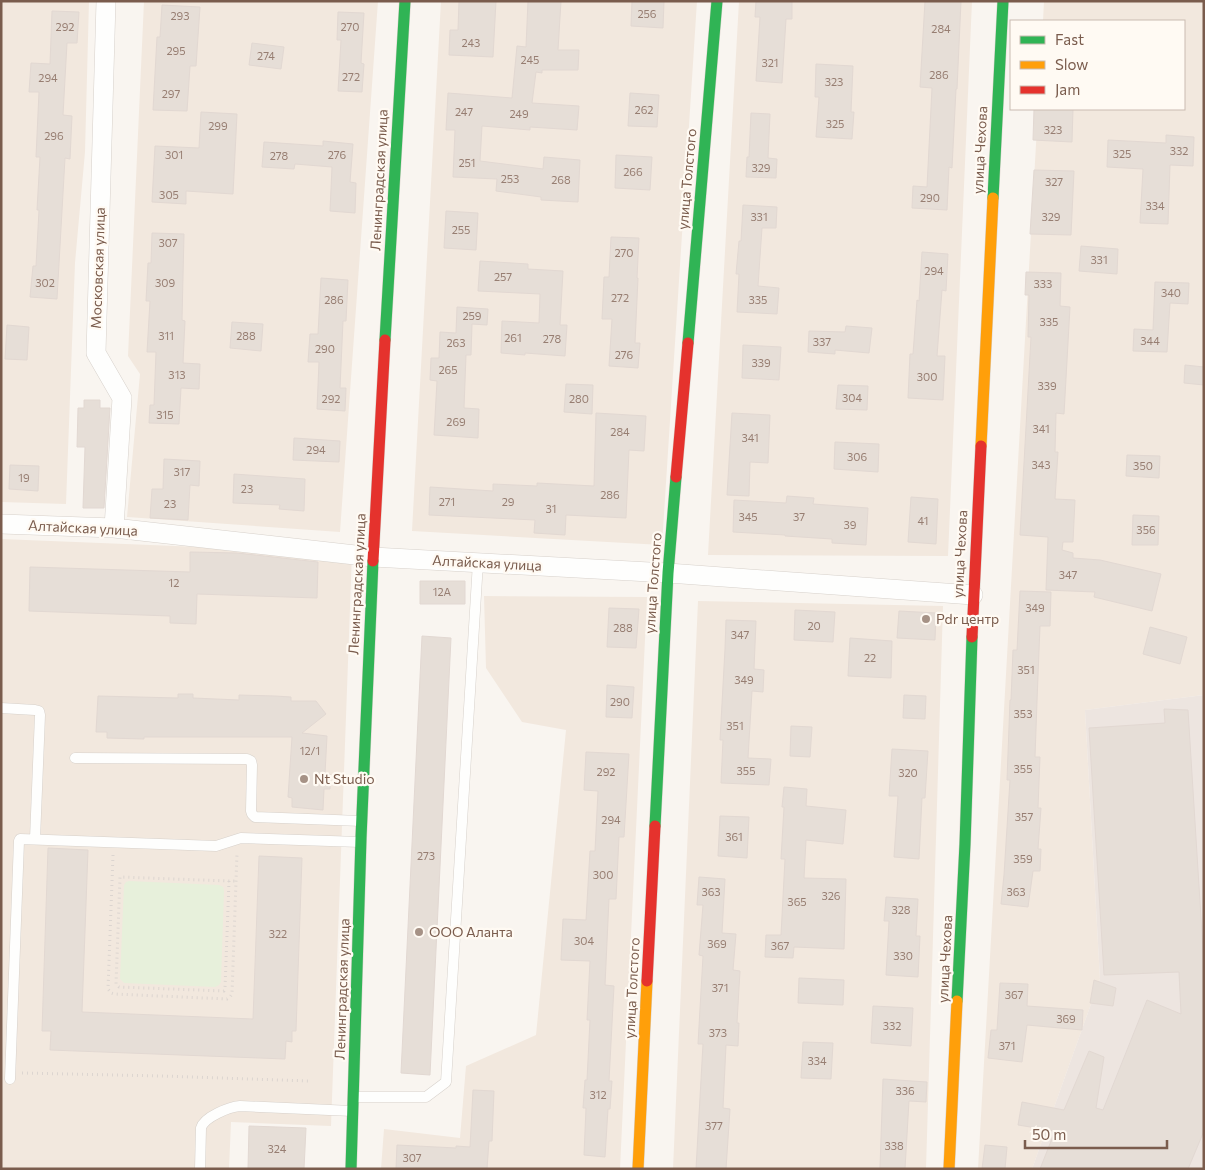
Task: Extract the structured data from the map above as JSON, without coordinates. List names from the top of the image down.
{
  "streets": {
    "street": [
      "улица Чехова",
      "улица Толстого",
      "Ленинградская улица",
      "Московская улица",
      "Алтайская улица"
    ]
  },
  "crossings": [
    ["улица Чехова", "Алтайская улица"],
    ["улица Толстого", "Алтайская улица"],
    ["Ленинградская улица", "Алтайская улица"],
    ["Московская улица", "Алтайская улица"]
  ],
  "places": ["Pdr центр", "Nt Studio", "ООО Аланта"],
  "house_numbers": [
    "256",
    "293",
    "292",
    "270",
    "284",
    "243",
    "295",
    "274",
    "245",
    "321",
    "286",
    "272",
    "294",
    "323",
    "297",
    "262",
    "247",
    "249",
    "325",
    "299",
    "323",
    "296",
    "332",
    "325",
    "301",
    "276",
    "278",
    "251",
    "329",
    "266",
    "253",
    "268",
    "327",
    "305",
    "290",
    "334",
    "331",
    "329",
    "255",
    "307",
    "270",
    "331",
    "294",
    "257",
    "302",
    "309",
    "333",
    "340",
    "272",
    "286",
    "335",
    "259",
    "335",
    "311",
    "288",
    "261",
    "278",
    "344",
    "337",
    "263",
    "290",
    "276",
    "339",
    "265",
    "313",
    "300",
    "339",
    "304",
    "292",
    "280",
    "315",
    "269",
    "341",
    "284",
    "341",
    "294",
    "306",
    "343",
    "350",
    "317",
    "19",
    "23",
    "286",
    "271",
    "29",
    "23",
    "31",
    "345",
    "37",
    "41",
    "39",
    "356",
    "347",
    "12",
    "12А",
    "349",
    "20",
    "288",
    "347",
    "22",
    "351",
    "349",
    "290",
    "353",
    "351",
    "12/1",
    "355",
    "355",
    "292",
    "320",
    "357",
    "294",
    "361",
    "273",
    "359",
    "300",
    "363",
    "363",
    "326",
    "365",
    "328",
    "322",
    "304",
    "369",
    "367",
    "330",
    "371",
    "367",
    "369",
    "332",
    "373",
    "371",
    "334",
    "336",
    "312",
    "377",
    "338",
    "324",
    "307"
  ],
  "legend": ["Fast", "Slow", "Jam"],
  "scale_bar": "50 m"
}
